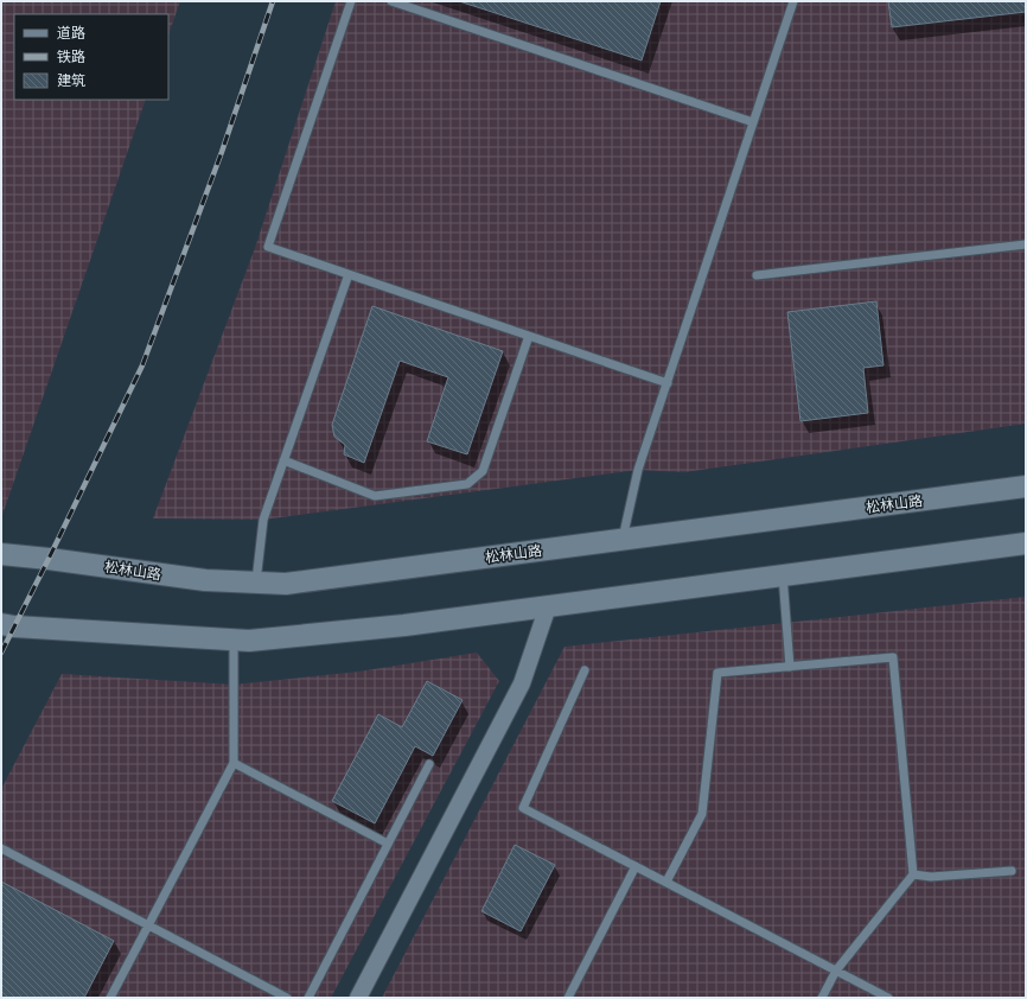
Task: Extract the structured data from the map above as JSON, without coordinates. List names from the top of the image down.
{
  "streets": {
    "street": ["松林山路"]
  },
  "legend": ["道路", "铁路", "建筑"]
}
